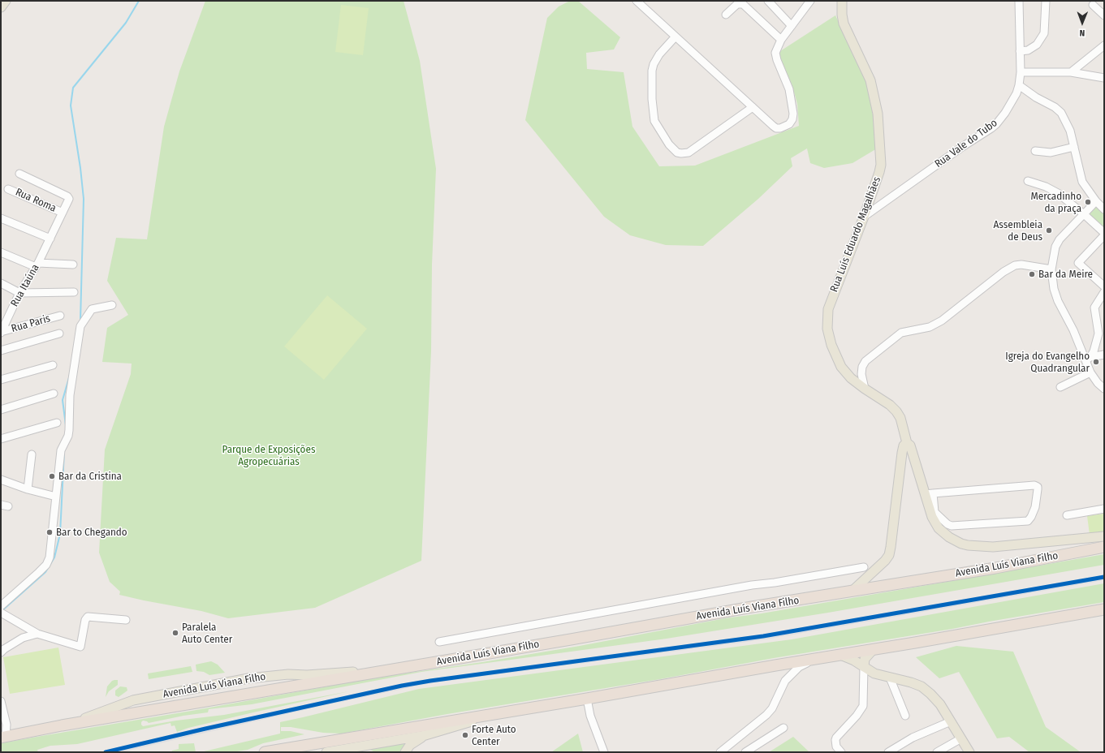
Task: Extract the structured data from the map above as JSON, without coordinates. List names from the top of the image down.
{
  "streets": {
    "highway": ["Avenida Luís Viana Filho"],
    "main road": ["Rua Luís Eduardo Magalhães"],
    "street": [
      "Rua Vale do Tubo",
      "Rua Roma",
      "Rua Itaúna",
      "Rua Paris"
    ]
  },
  "crossings": [
    ["Rua Vale do Tubo", "Rua Luís Eduardo Magalhães"],
    ["Rua Roma", "Rua Itaúna"],
    ["Rua Itaúna", "Rua Paris"]
  ],
  "parks": ["Parque de Exposições Agropecuárias"],
  "places": [
    "Mercadinho da praça",
    "Assembleia de Deus",
    "Bar da Meire",
    "Igreja do Evangelho Quadrangular",
    "Bar da Cristina",
    "Bar to Chegando",
    "Paralela Auto Center",
    "Forte Auto Center"
  ],
  "north": "bottom"
}
